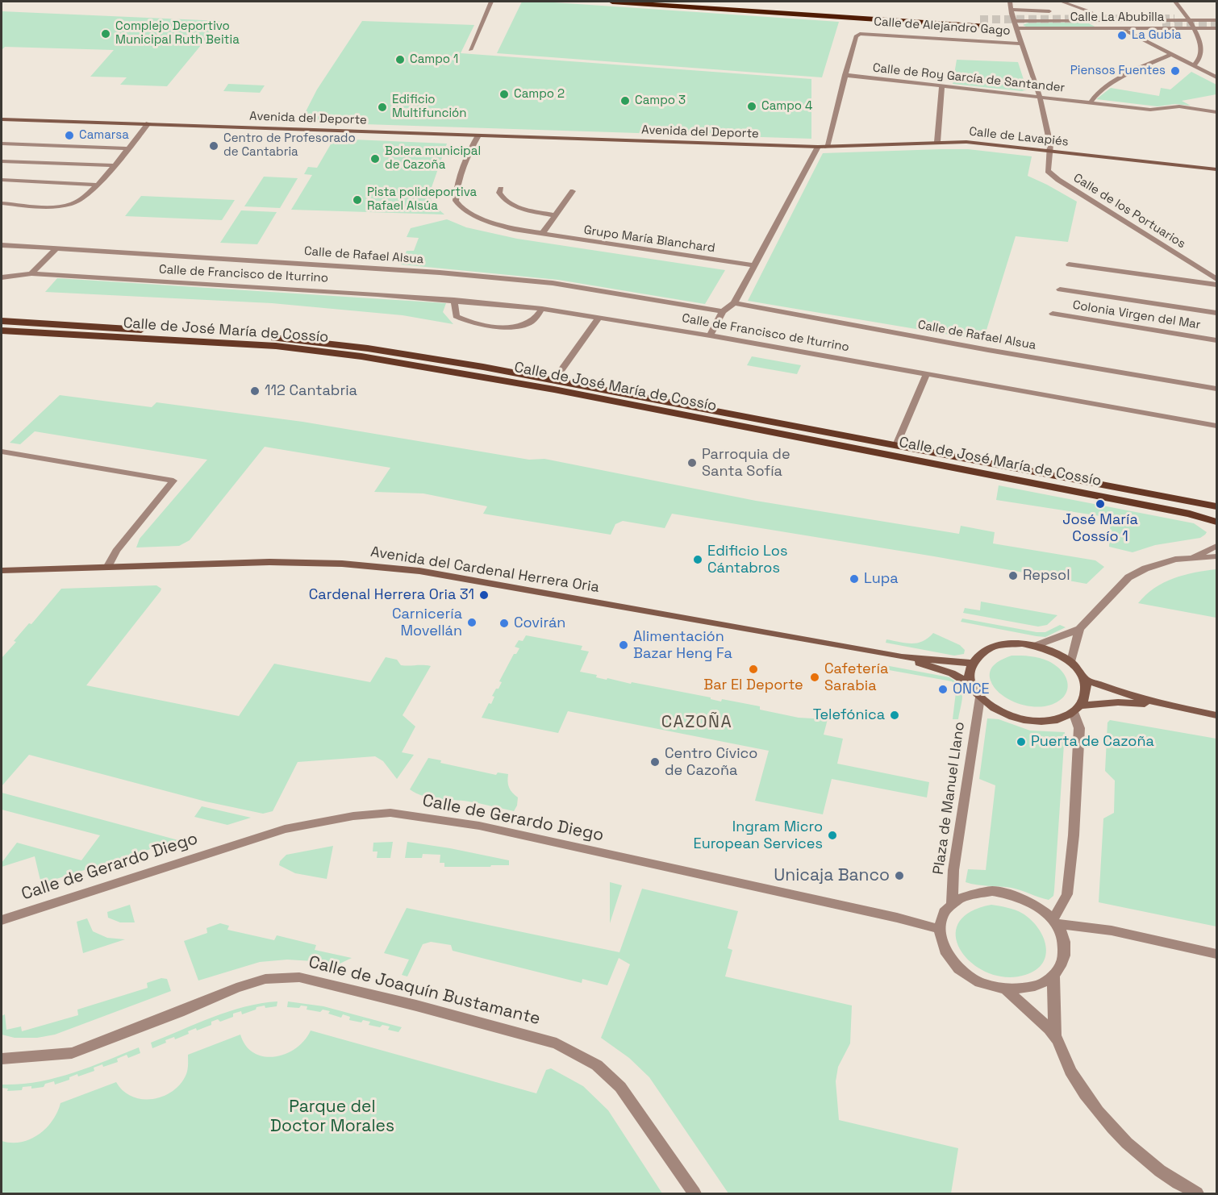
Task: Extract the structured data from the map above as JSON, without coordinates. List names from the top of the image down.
{
  "streets": {
    "main road": [
      "Avenida del Deporte",
      "Calle de Lavapiés",
      "Calle de José María de Cossío",
      "Avenida del Cardenal Herrera Oria"
    ],
    "street": [
      "Calle La Abubilla",
      "Calle de Alejandro Gago",
      "Calle de Roy García de Santander",
      "Calle de los Portuarios",
      "Grupo María Blanchard",
      "Calle de Rafael Alsua",
      "Calle de Francisco de Iturrino",
      "Colonia Virgen del Mar",
      "Plaza de Manuel Llano",
      "Calle de Gerardo Diego",
      "Calle de Joaquín Bustamante"
    ]
  },
  "crossings": [
    ["Calle de Alejandro Gago", "Calle de Roy García de Santander"],
    ["Avenida del Deporte", "Calle de Lavapiés"],
    ["Avenida del Deporte", "Grupo María Blanchard"],
    ["Calle de Lavapiés", "Calle de los Portuarios"],
    ["Plaza de Manuel Llano", "Calle de Gerardo Diego"]
  ],
  "districts": ["CAZOÑA"],
  "parks": ["Parque del Doctor Morales"],
  "places": [
    "Complejo Deportivo Municipal Ruth Beitia",
    "La Gubia",
    "Campo 1",
    "Piensos Fuentes",
    "Campo 2",
    "Campo 3",
    "Campo 4",
    "Edificio Multifunción",
    "Camarsa",
    "Centro de Profesorado de Cantabria",
    "Bolera municipal de Cazoña",
    "Pista polideportiva Rafael Alsúa",
    "112 Cantabria",
    "Parroquia de Santa Sofía",
    "José María Cossío 1",
    "Edificio Los Cántabros",
    "Repsol",
    "Lupa",
    "Cardenal Herrera Oria 31",
    "Carnicería Movellán",
    "Covirán",
    "Alimentación Bazar Heng Fa",
    "Bar El Deporte",
    "Cafetería Sarabia",
    "ONCE",
    "Telefónica",
    "Puerta de Cazoña",
    "Centro Cívico de Cazoña",
    "Ingram Micro European Services",
    "Unicaja Banco"
  ]
}
